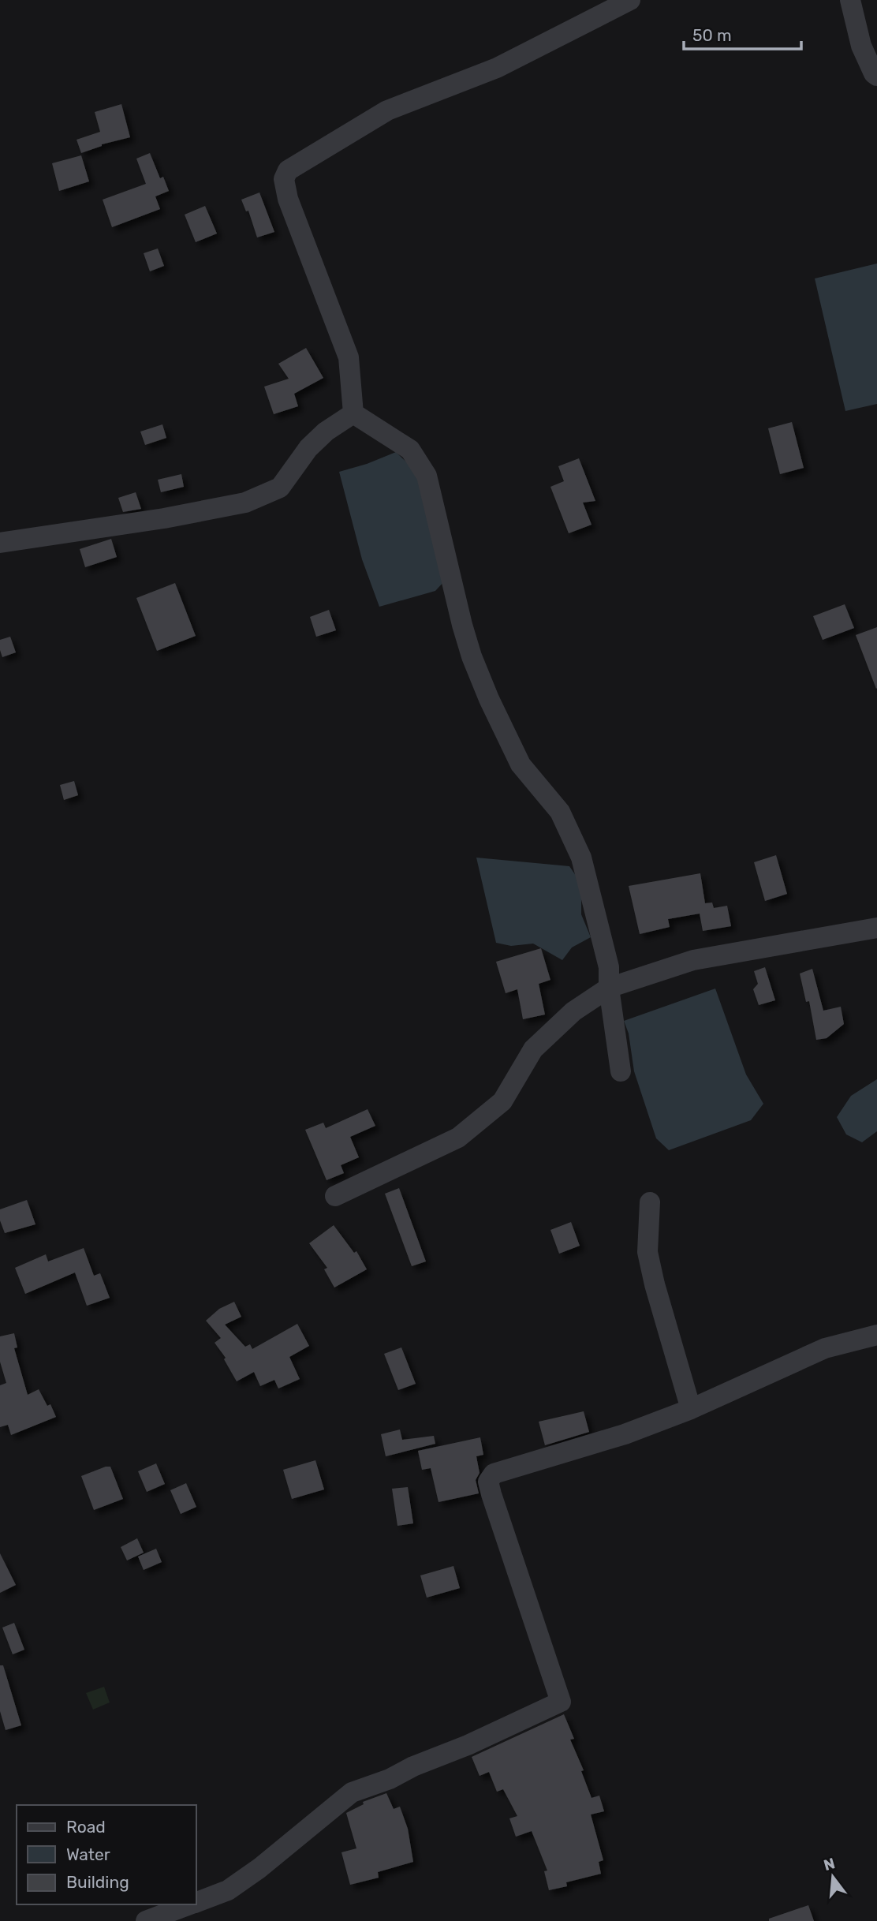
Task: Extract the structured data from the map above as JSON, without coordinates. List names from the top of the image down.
{
  "legend": ["Road", "Water", "Building"],
  "scale_bar": "50 m",
  "north": "top"
}
